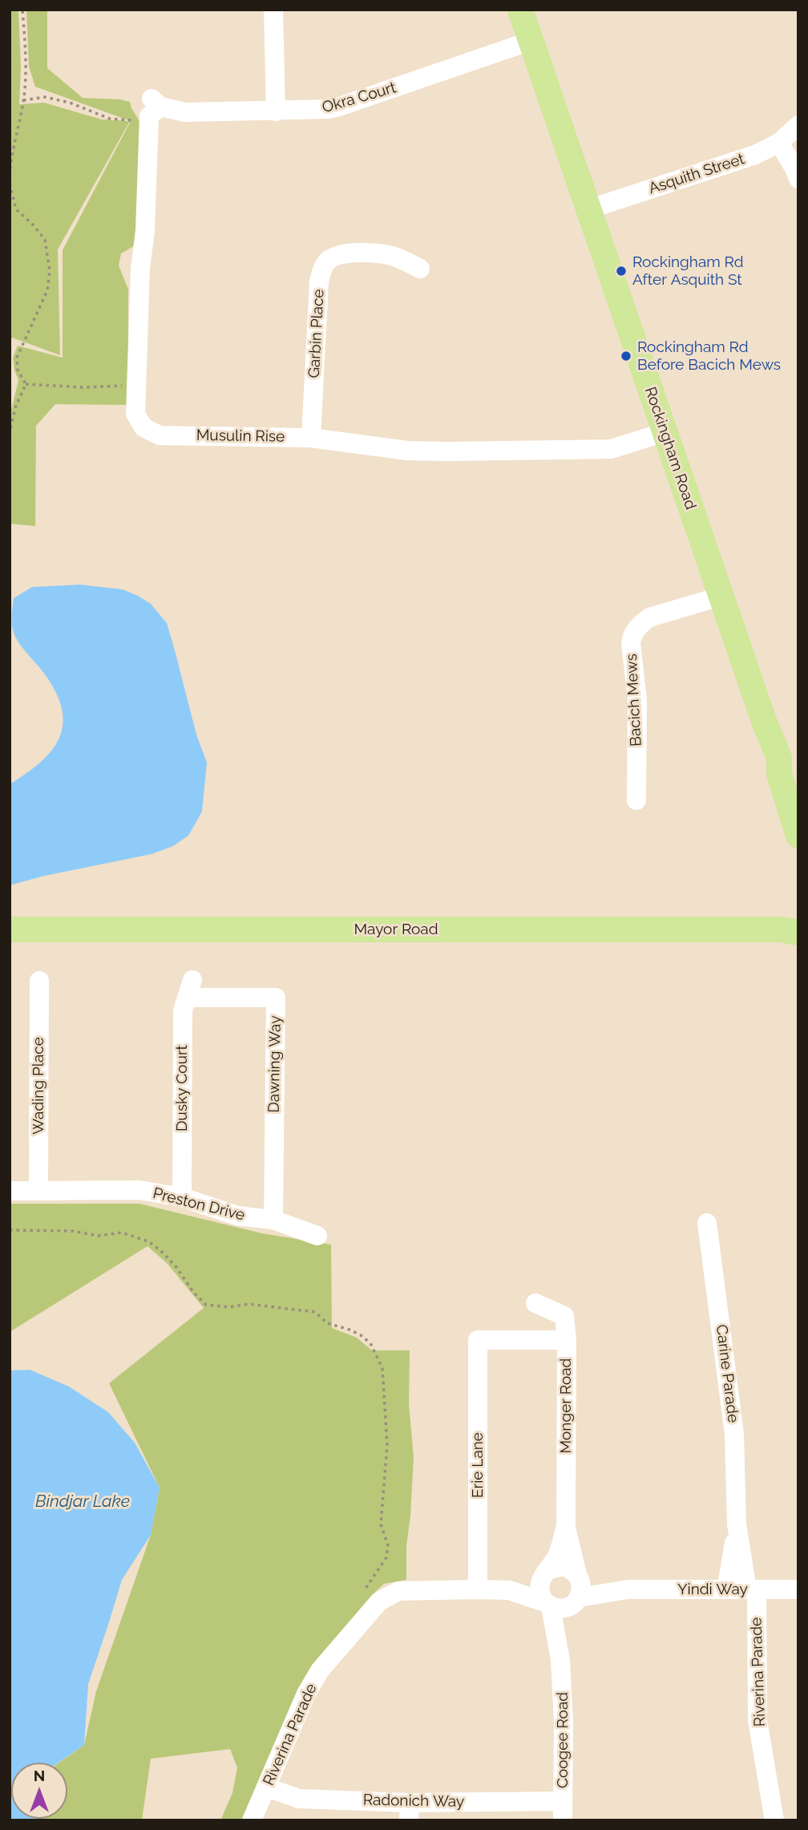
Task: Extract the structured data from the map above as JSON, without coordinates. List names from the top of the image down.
{
  "streets": {
    "main road": ["Rockingham Road", "Mayor Road"],
    "street": [
      "Okra Court",
      "Asquith Street",
      "Garbin Place",
      "Musulin Rise",
      "Bacich Mews",
      "Dawning Way",
      "Wading Place",
      "Dusky Court",
      "Preston Drive",
      "Carine Parade",
      "Monger Road",
      "Erie Lane",
      "Yindi Way",
      "Riverina Parade",
      "Coogee Road",
      "Radonich Way"
    ]
  },
  "crossings": [
    ["Okra Court", "Musulin Rise"],
    ["Okra Court", "Rockingham Road"],
    ["Asquith Street", "Rockingham Road"],
    ["Garbin Place", "Musulin Rise"],
    ["Musulin Rise", "Rockingham Road"],
    ["Rockingham Road", "Bacich Mews"],
    ["Dawning Way", "Dusky Court"],
    ["Dawning Way", "Preston Drive"],
    ["Wading Place", "Preston Drive"],
    ["Dusky Court", "Preston Drive"],
    ["Carine Parade", "Yindi Way"],
    ["Carine Parade", "Riverina Parade"],
    ["Monger Road", "Erie Lane"],
    ["Monger Road", "Yindi Way"],
    ["Monger Road", "Coogee Road"],
    ["Erie Lane", "Yindi Way"],
    ["Yindi Way", "Riverina Parade"],
    ["Yindi Way", "Coogee Road"],
    ["Riverina Parade", "Radonich Way"],
    ["Coogee Road", "Radonich Way"]
  ],
  "water": ["Bindjar Lake"],
  "places": ["Rockingham Rd After Asquith St", "Rockingham Rd Before Bacich Mews"],
  "north": "top"
}
